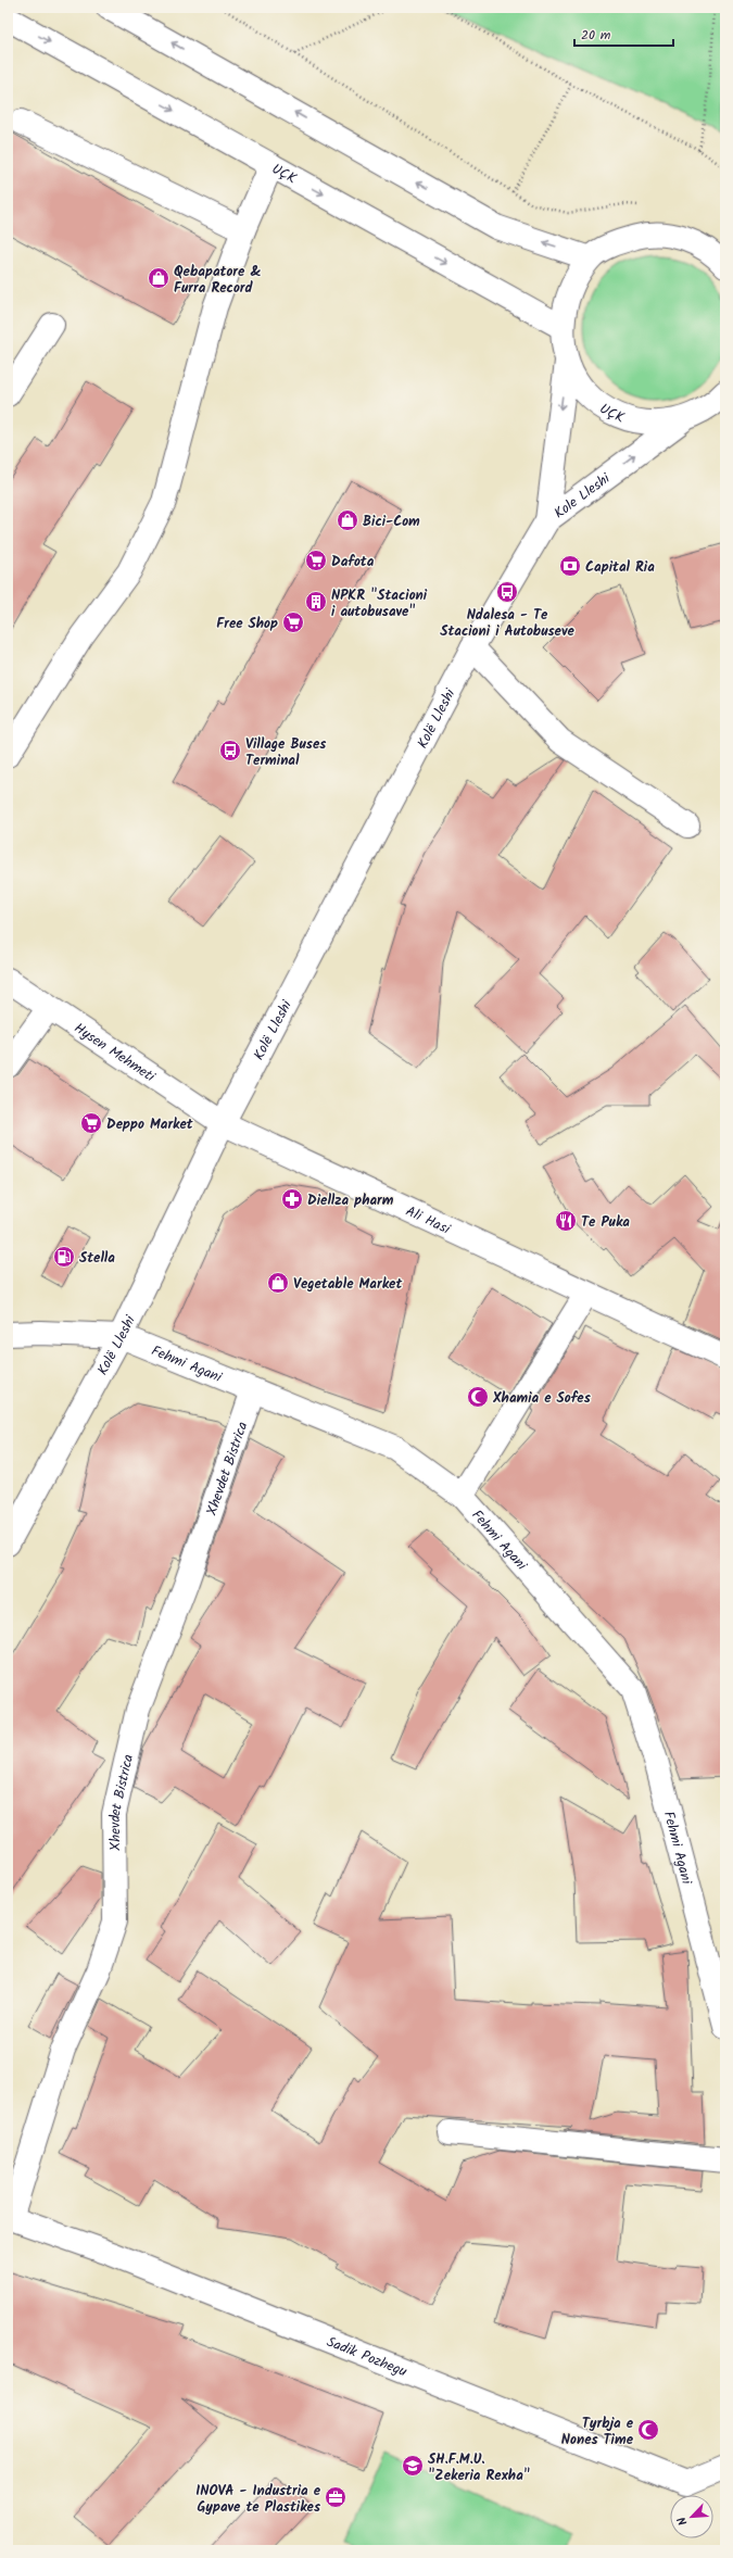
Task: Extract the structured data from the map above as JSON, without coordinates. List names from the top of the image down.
{
  "streets": {
    "street": [
      "UÇK",
      "Kole Lleshi",
      "Kolë Lleshi",
      "Hysen Mehmeti",
      "Ali Hasi",
      "Fehmi Agani",
      "Xhevdet Bistrica",
      "Sadik Pozhegu"
    ]
  },
  "crossings": [
    ["UÇK", "Kole Lleshi"],
    ["Kole Lleshi", "Kolë Lleshi"],
    ["Kolë Lleshi", "Hysen Mehmeti"],
    ["Kolë Lleshi", "Ali Hasi"],
    ["Kolë Lleshi", "Fehmi Agani"],
    ["Hysen Mehmeti", "Ali Hasi"],
    ["Fehmi Agani", "Xhevdet Bistrica"],
    ["Xhevdet Bistrica", "Sadik Pozhegu"]
  ],
  "places": {
    "shop": ["Qebapatore & Furra Record", "Bici-Com", "Vegetable Market"],
    "supermarket": ["Dafota", "Free Shop", "Deppo Market"],
    "bank": ["Capital Ria"],
    "bus stop": ["Ndalesa - Te Stacioni i Autobuseve", "Village Buses Terminal"],
    "building": ["NPKR \"Stacioni i autobusave\""],
    "pharmacy": ["Diellza pharm"],
    "restaurant": ["Te Puka"],
    "fuel station": ["Stella"],
    "mosque": ["Xhamia e Sofes", "Tyrbja e Nones Time"],
    "school or university": ["SH.F.M.U. \"Zekeria Rexha\""],
    "office": ["INOVA - Industria e Gypave te Plastikes"]
  },
  "scale_bar": "20 m",
  "north": "bottom left"
}
